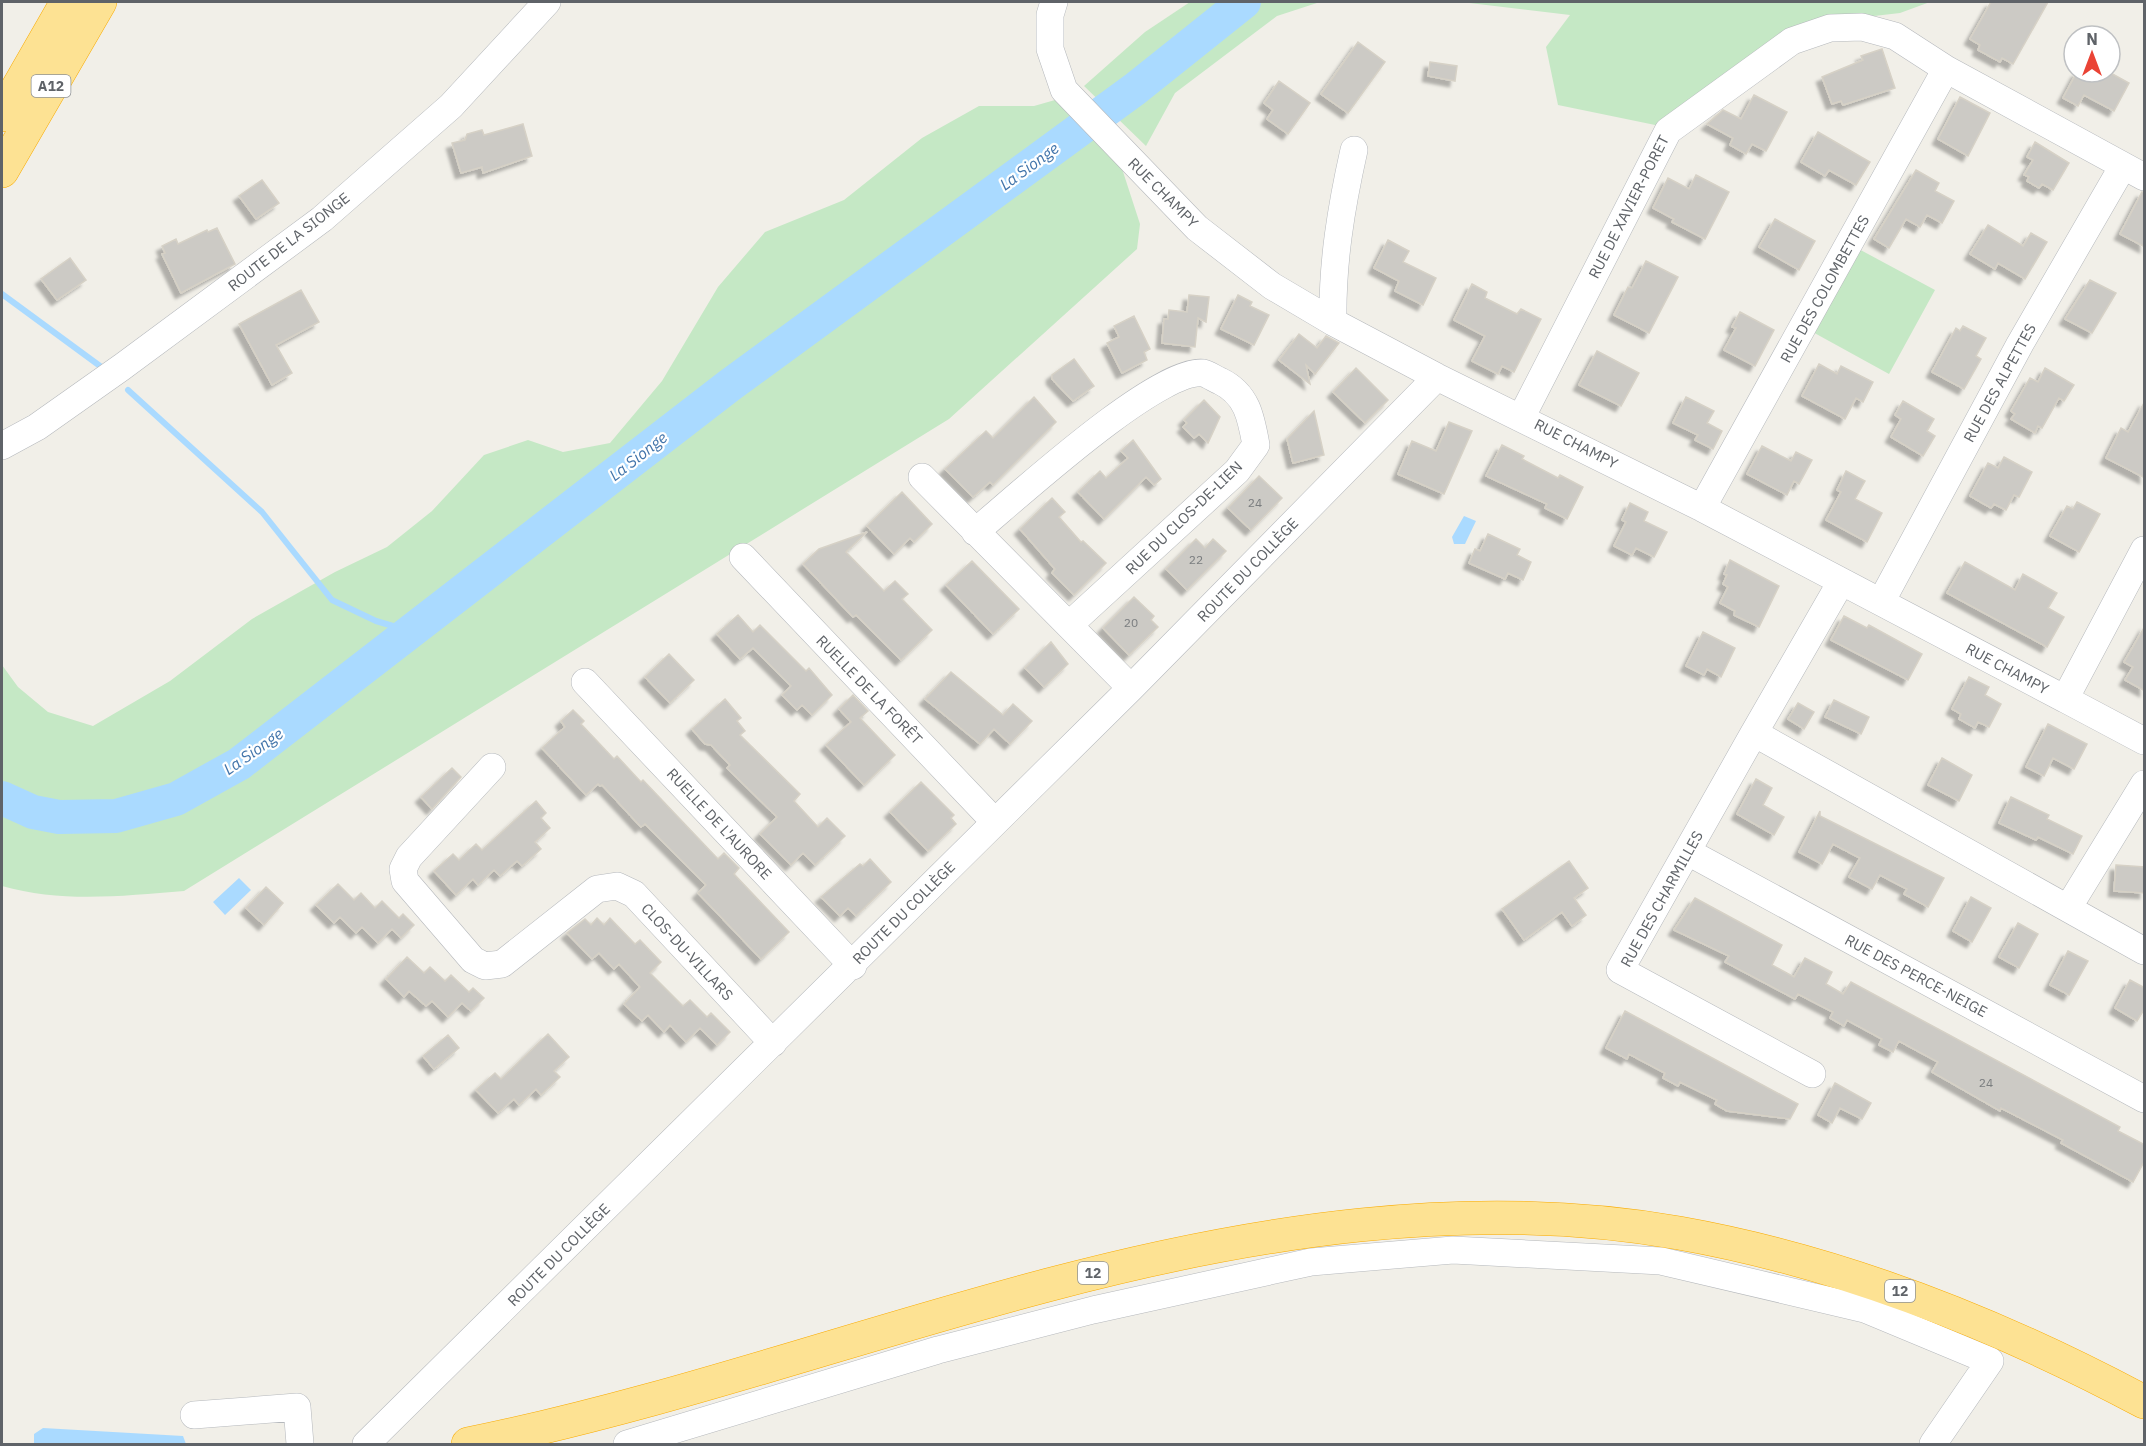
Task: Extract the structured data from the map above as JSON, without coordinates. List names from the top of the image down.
{
  "streets": {
    "highway": ["A12", "12"],
    "street": [
      "RUE CHAMPY",
      "RUE DE XAVIER-PORET",
      "ROUTE DE LA SIONGE",
      "RUE DES COLOMBETTES",
      "RUE DES ALPETTES",
      "RUE DU CLOS-DE-LIEN",
      "ROUTE DU COLLÈGE",
      "RUELLE DE LA FORÊT",
      "RUELLE DE L'AURORE",
      "RUE DES CHARMILLES",
      "CLOS-DU-VILLARS",
      "RUE DES PERCE-NEIGE"
    ]
  },
  "crossings": [
    ["RUE CHAMPY", "RUE DE XAVIER-PORET"],
    ["RUE CHAMPY", "RUE DES COLOMBETTES"],
    ["RUE CHAMPY", "RUE DES ALPETTES"],
    ["RUE CHAMPY", "ROUTE DU COLLÈGE"],
    ["RUE CHAMPY", "RUE DES CHARMILLES"],
    ["RUE DE XAVIER-PORET", "RUE DES COLOMBETTES"],
    ["RUE DE XAVIER-PORET", "RUE DES ALPETTES"],
    ["ROUTE DU COLLÈGE", "RUELLE DE LA FORÊT"],
    ["ROUTE DU COLLÈGE", "RUELLE DE L'AURORE"],
    ["ROUTE DU COLLÈGE", "CLOS-DU-VILLARS"],
    ["RUE DES CHARMILLES", "RUE DES PERCE-NEIGE"]
  ],
  "water": ["La Sionge"],
  "house_numbers": [
    "24",
    "22",
    "20",
    "24"
  ],
  "north": "top"
}
